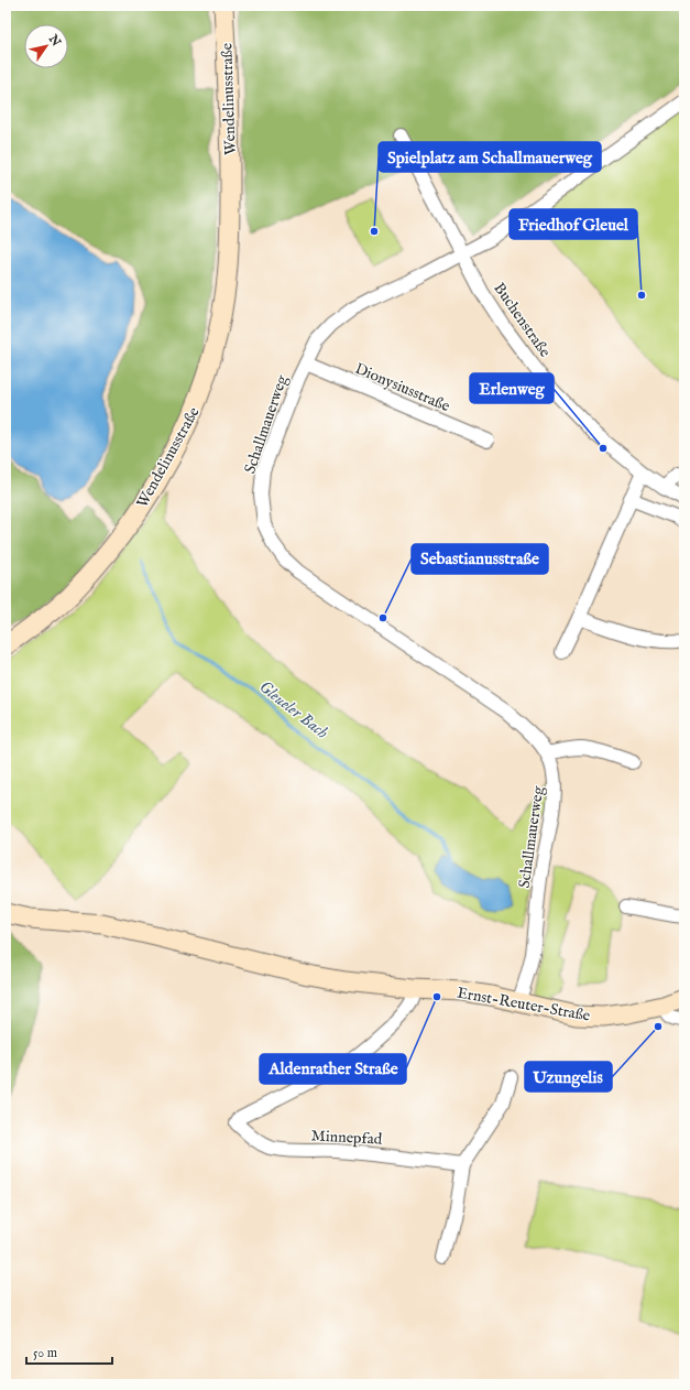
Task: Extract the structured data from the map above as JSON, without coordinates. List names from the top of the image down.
{
  "streets": {
    "main road": ["Wendelinusstraße", "Ernst-Reuter-Straße"],
    "street": [
      "Buchenstraße",
      "Dionysiusstraße",
      "Schallmauerweg",
      "Minnepfad"
    ]
  },
  "crossings": [
    ["Buchenstraße", "Schallmauerweg"],
    ["Dionysiusstraße", "Schallmauerweg"],
    ["Schallmauerweg", "Ernst-Reuter-Straße"],
    ["Ernst-Reuter-Straße", "Minnepfad"]
  ],
  "water": ["Gleueler Bach"],
  "places": [
    "Spielplatz am Schallmauerweg",
    "Friedhof Gleuel",
    "Erlenweg",
    "Sebastianusstraße",
    "Aldenrather Straße",
    "Uzungelis"
  ],
  "scale_bar": "50 m",
  "north": "top right"
}
